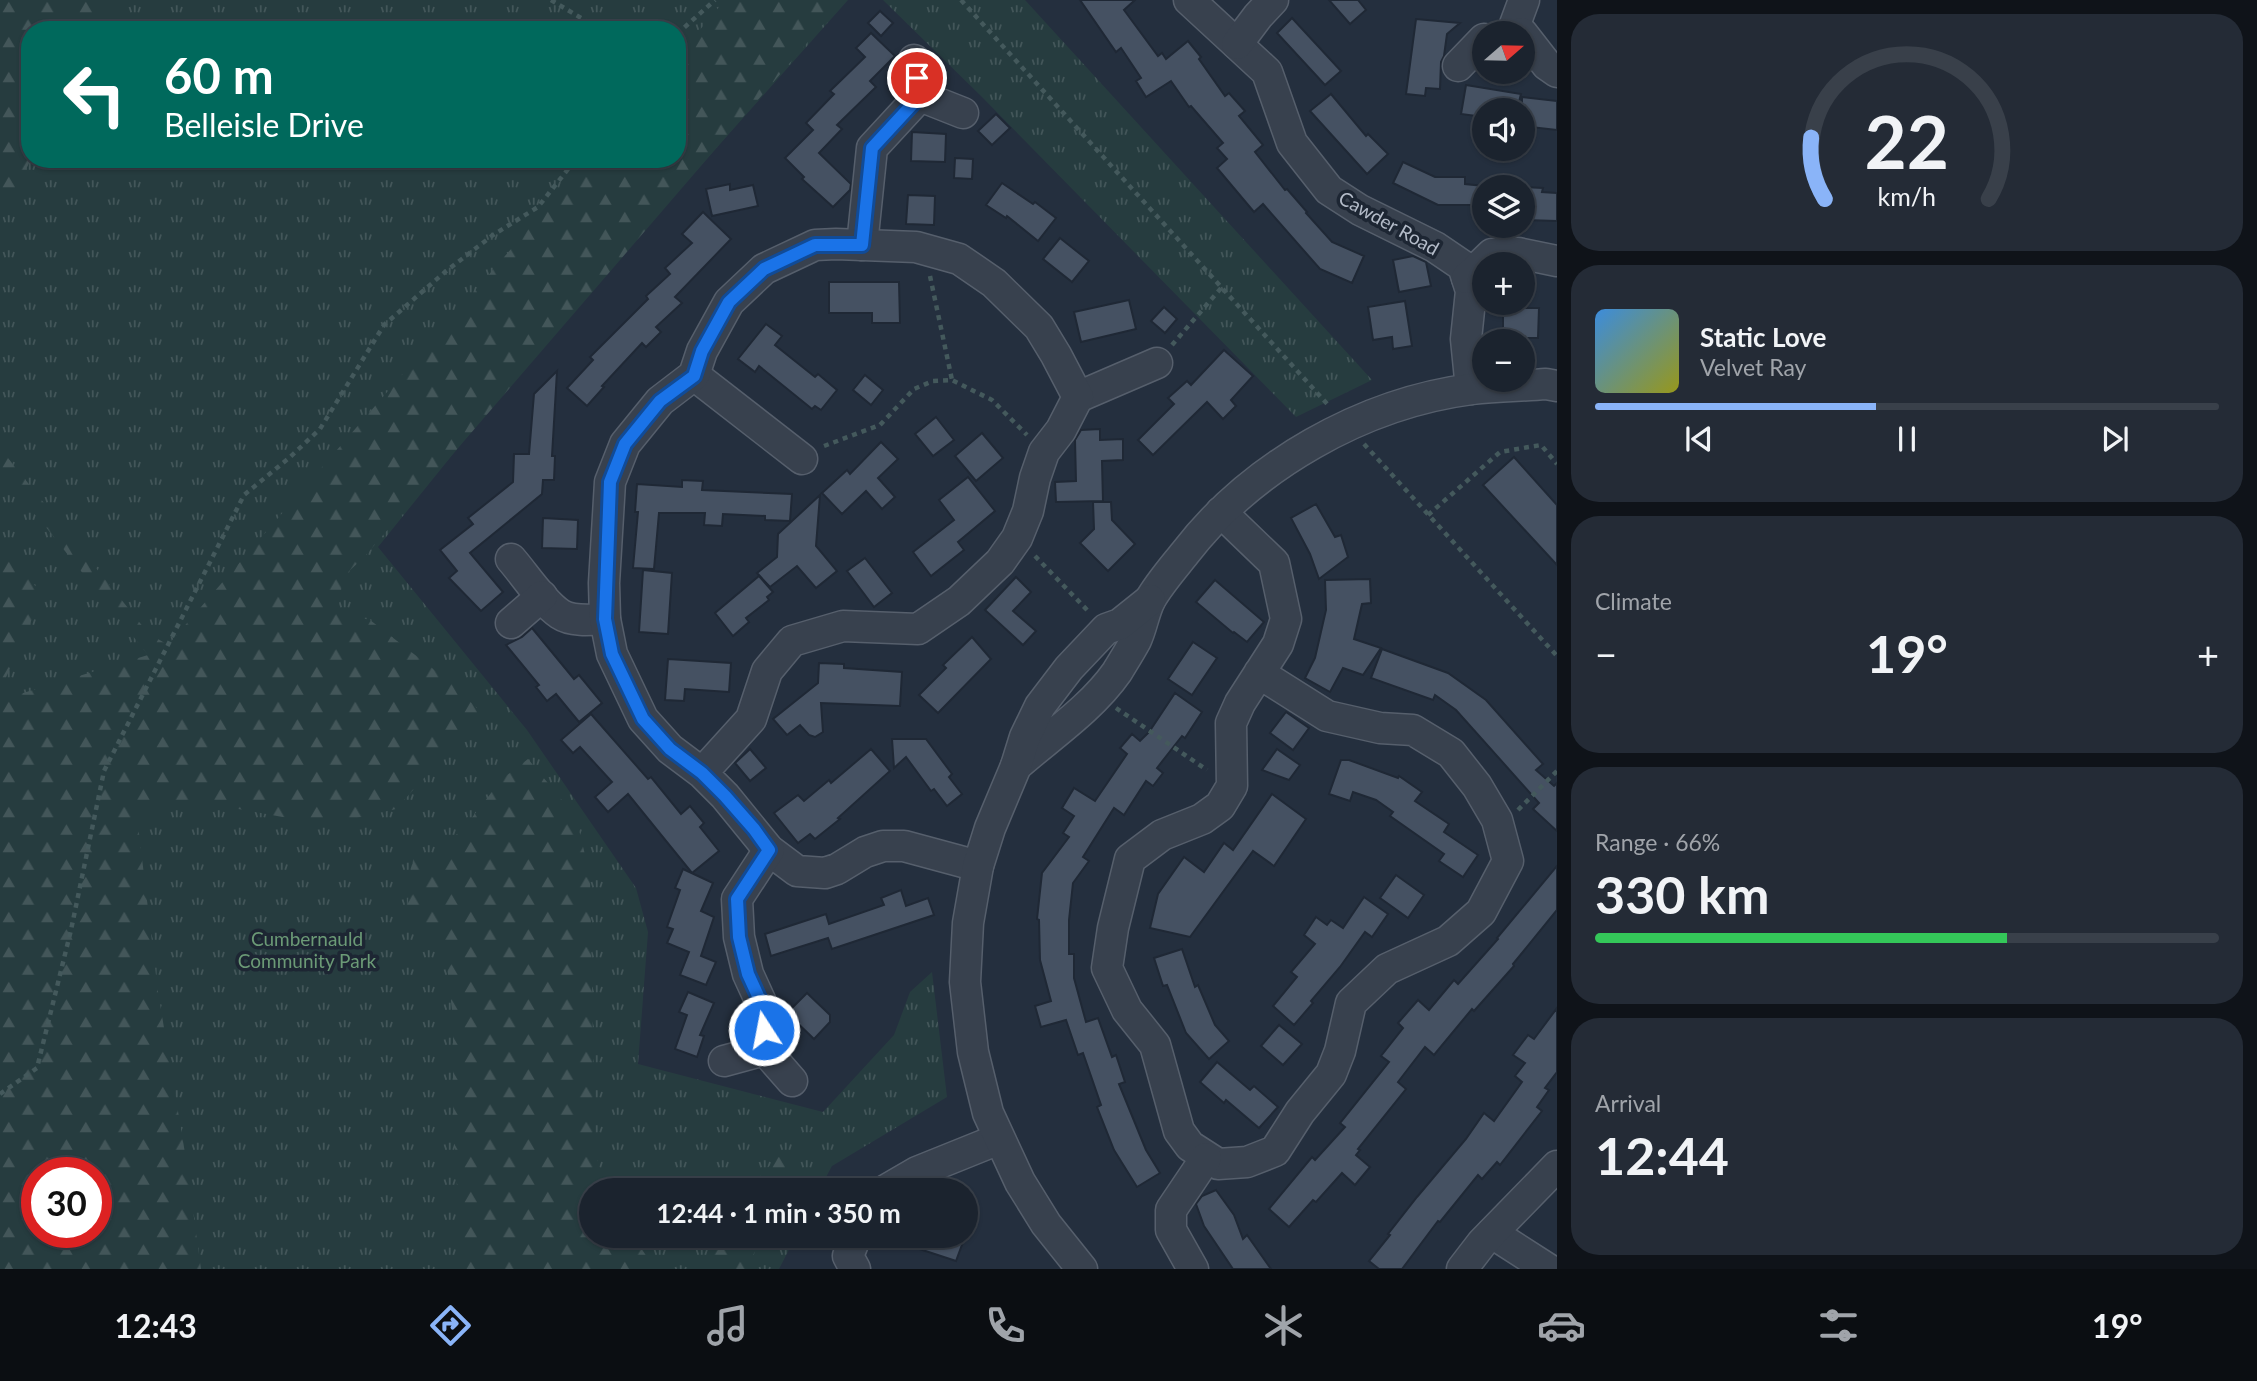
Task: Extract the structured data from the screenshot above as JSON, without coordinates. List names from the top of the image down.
{
  "streets": {
    "street": ["Cawder Road"]
  },
  "parks": ["Cumbernauld Community Park"],
  "north": "right",
  "page": {
    "map_buttons": ["+", "−"],
    "turn": ["60 m", "Belleisle Drive"],
    "song": ["Static Love", "Velvet Ray"],
    "tile": [
      "Climate",
      ["Range · 66%", "330 km"],
      ["Arrival", "12:44"]
    ],
    "heat": ["−", "19°", "+"],
    "limit": "30",
    "trip": "12:44 · 1 min · 350 m",
    "tabs": ["12:43", "19°"],
    "gauge": ["22", "km/h"]
  }
}
